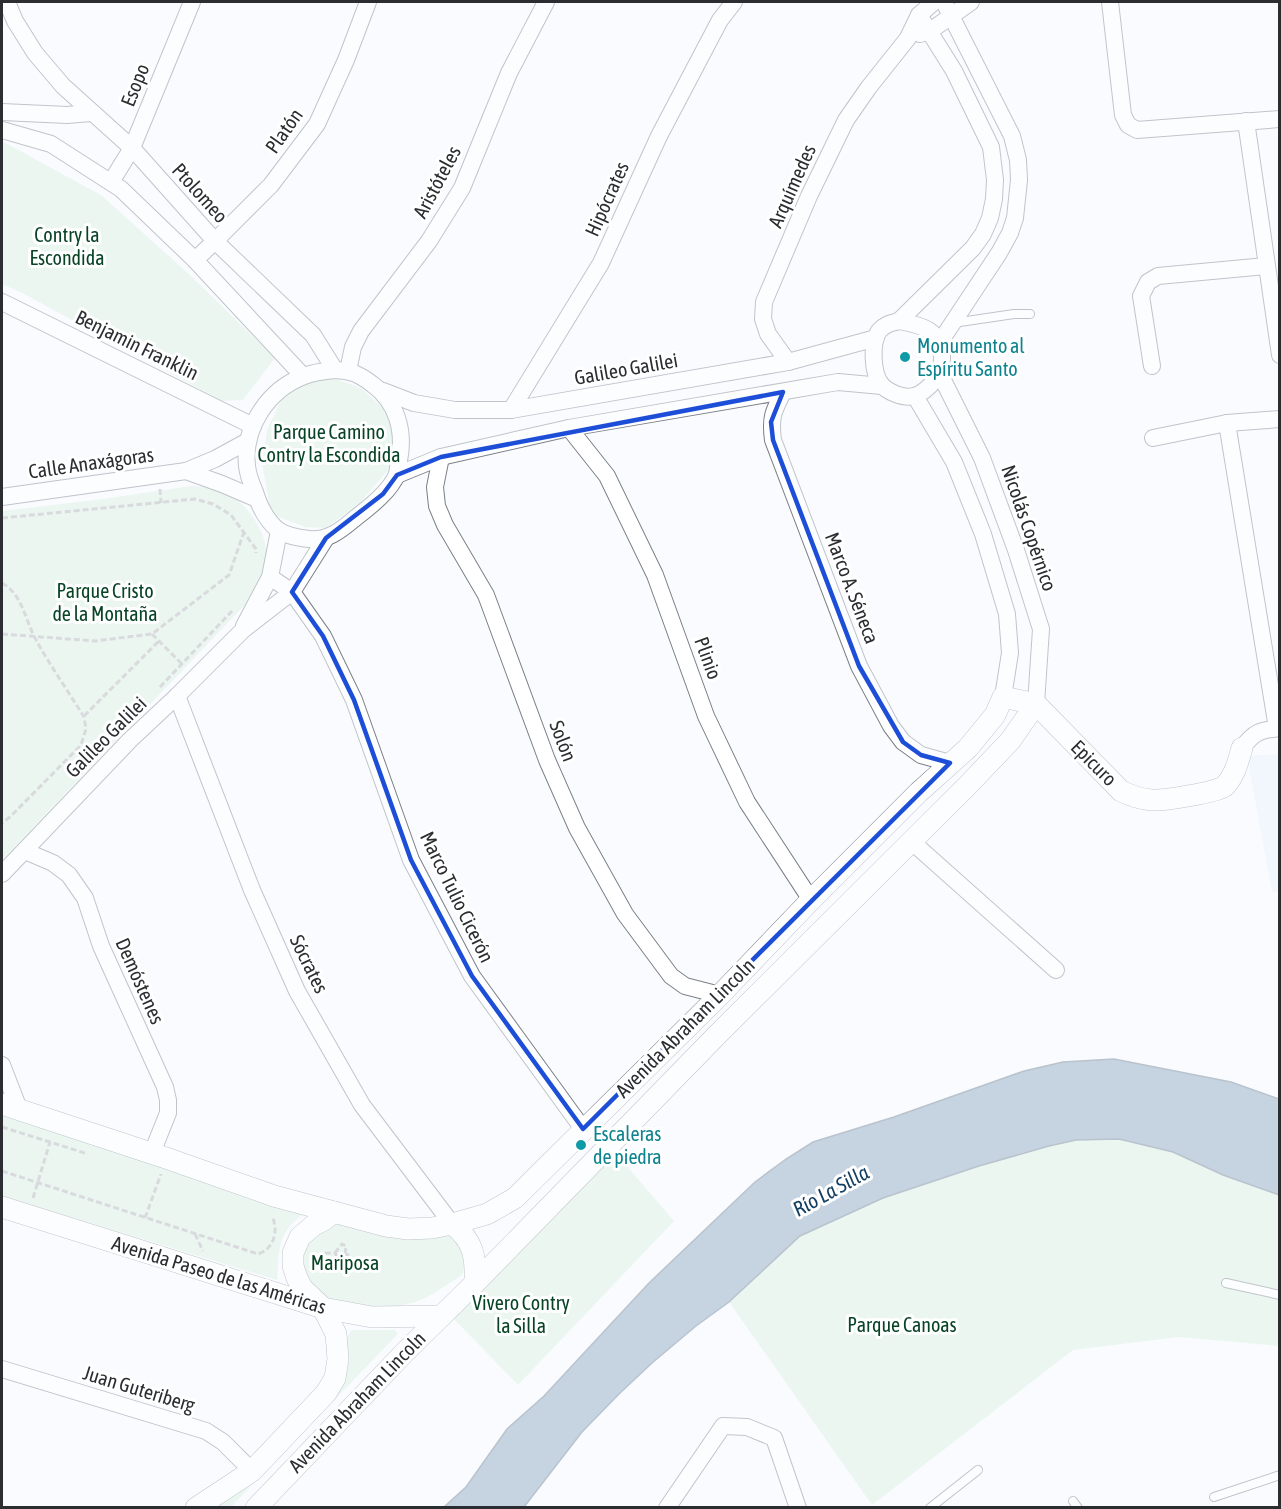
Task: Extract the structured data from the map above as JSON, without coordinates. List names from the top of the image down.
{
  "streets": {
    "street": [
      "Esopo",
      "Platón",
      "Aristóteles",
      "Arquímedes",
      "Ptolomeo",
      "Hipócrates",
      "Benjamin Franklin",
      "Galileo Galilei",
      "Calle Anaxágoras",
      "Nicolás Copérnico",
      "Marco A. Séneca",
      "Plinio",
      "Solón",
      "Epicuro",
      "Marco Tulio Cicerón",
      "Sócrates",
      "Demóstenes",
      "Avenida Abraham Lincoln",
      "Avenida Paseo de las Américas",
      "Juan Guteriberg"
    ]
  },
  "crossings": [
    ["Esopo", "Ptolomeo"],
    ["Platón", "Ptolomeo"],
    ["Aristóteles", "Ptolomeo"],
    ["Aristóteles", "Benjamin Franklin"],
    ["Aristóteles", "Galileo Galilei"],
    ["Aristóteles", "Calle Anaxágoras"],
    ["Arquímedes", "Galileo Galilei"],
    ["Ptolomeo", "Benjamin Franklin"],
    ["Ptolomeo", "Galileo Galilei"],
    ["Ptolomeo", "Calle Anaxágoras"],
    ["Hipócrates", "Galileo Galilei"],
    ["Benjamin Franklin", "Galileo Galilei"],
    ["Benjamin Franklin", "Calle Anaxágoras"],
    ["Galileo Galilei", "Calle Anaxágoras"],
    ["Galileo Galilei", "Nicolás Copérnico"],
    ["Galileo Galilei", "Marco Tulio Cicerón"],
    ["Galileo Galilei", "Sócrates"],
    ["Galileo Galilei", "Demóstenes"],
    ["Nicolás Copérnico", "Epicuro"],
    ["Nicolás Copérnico", "Avenida Abraham Lincoln"],
    ["Marco A. Séneca", "Avenida Abraham Lincoln"],
    ["Plinio", "Avenida Abraham Lincoln"],
    ["Solón", "Avenida Abraham Lincoln"],
    ["Epicuro", "Avenida Abraham Lincoln"],
    ["Marco Tulio Cicerón", "Avenida Abraham Lincoln"],
    ["Sócrates", "Avenida Abraham Lincoln"],
    ["Avenida Abraham Lincoln", "Avenida Paseo de las Américas"],
    ["Avenida Abraham Lincoln", "Juan Guteriberg"]
  ],
  "water": ["Río La Silla"],
  "parks": [
    "Contry la Escondida",
    "Parque Camino Contry la Escondida",
    "Parque Cristo de la Montaña",
    "Mariposa",
    "Vivero Contry la Silla",
    "Parque Canoas"
  ],
  "places": ["Monumento al Espíritu Santo", "Escaleras de piedra"]
}
